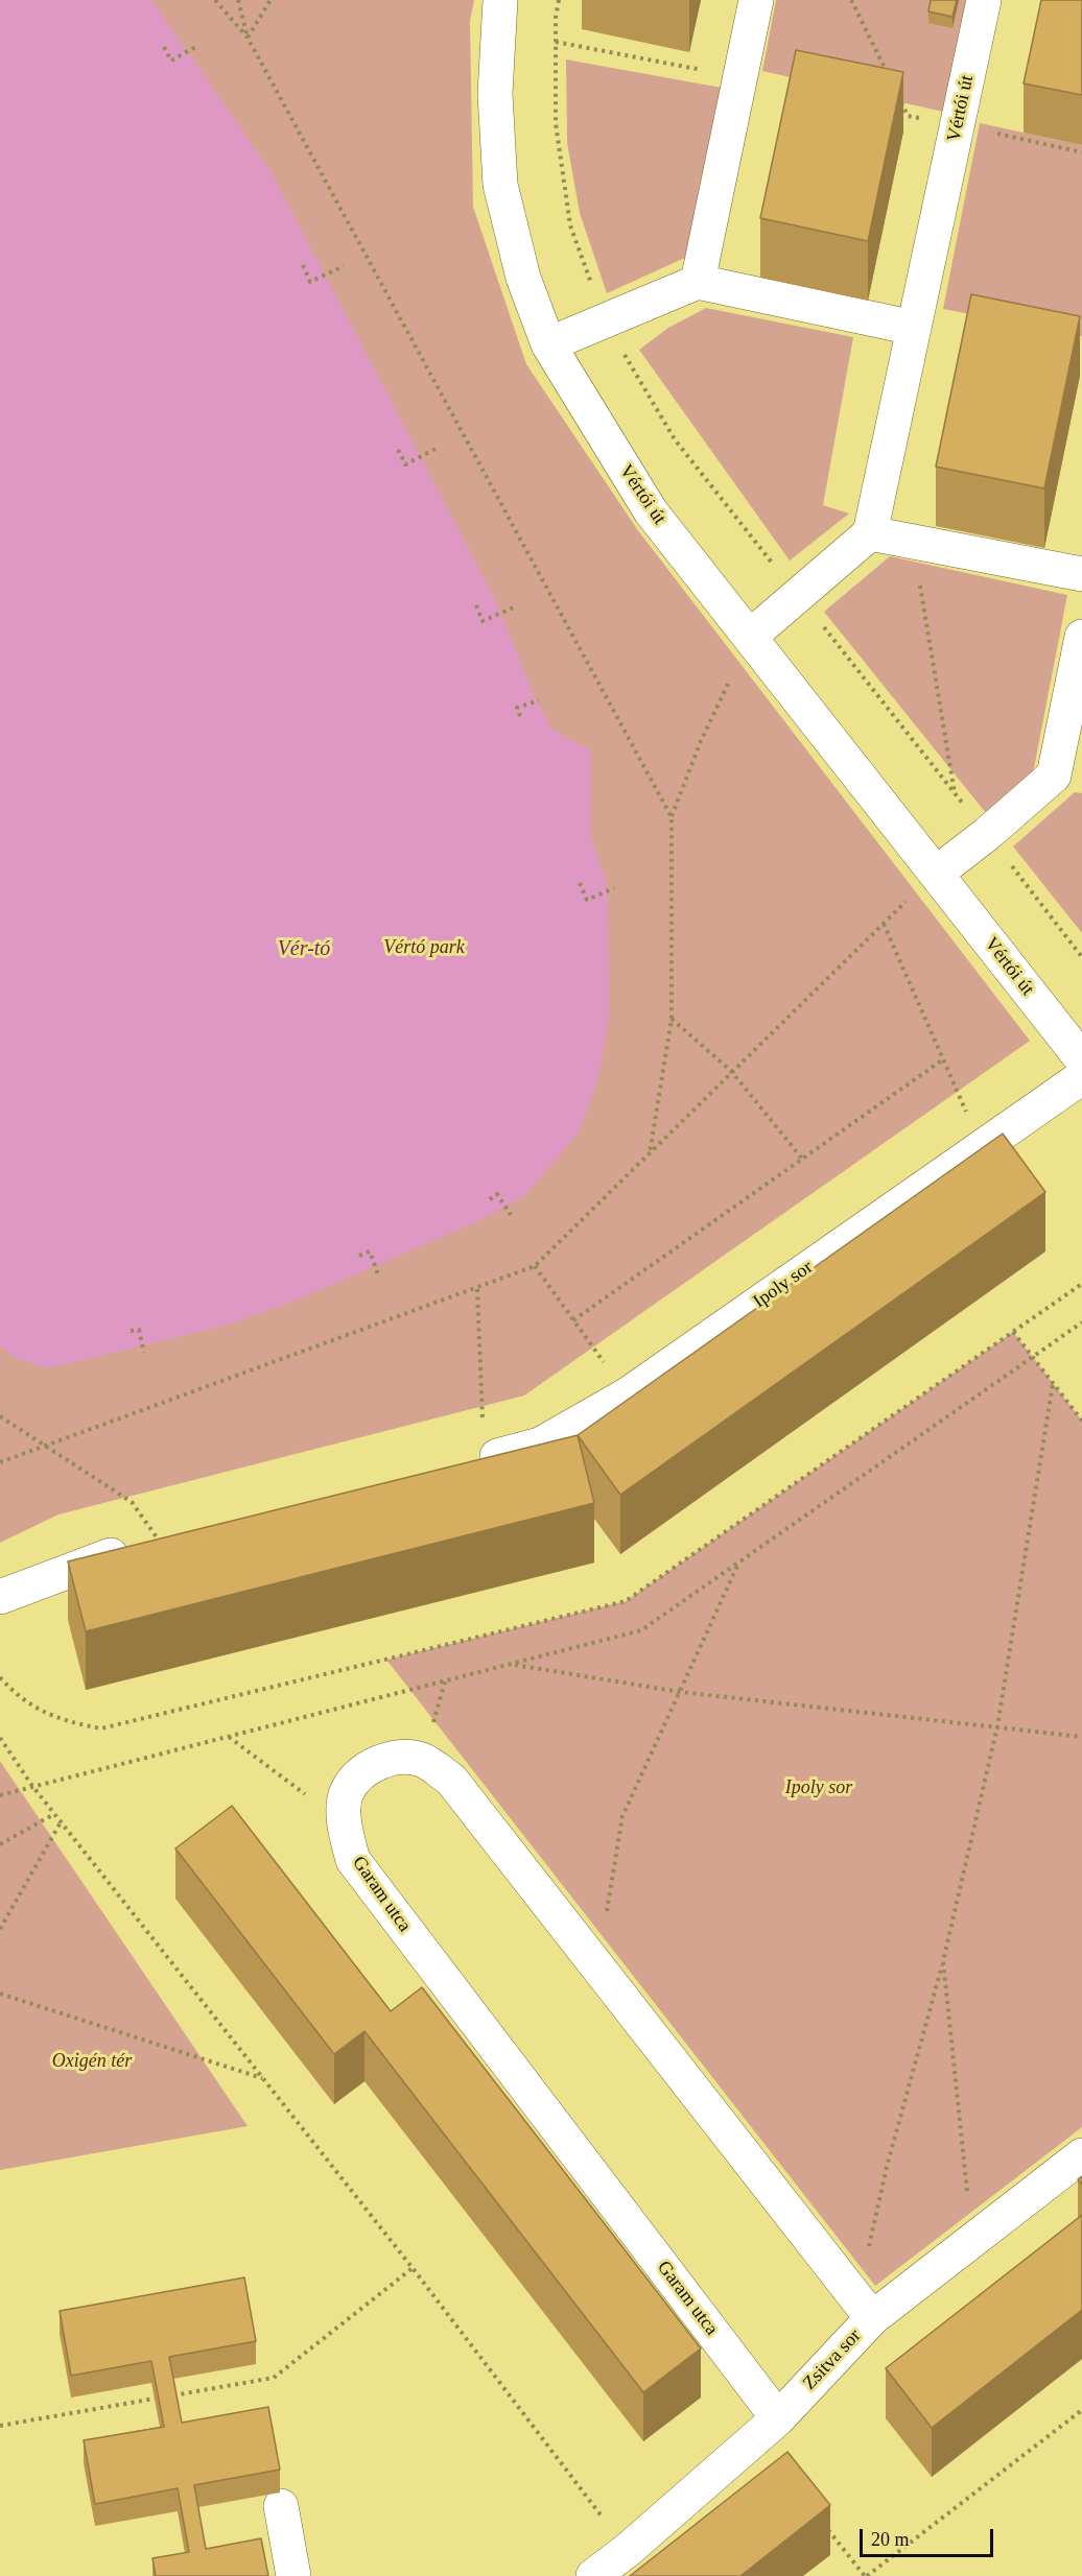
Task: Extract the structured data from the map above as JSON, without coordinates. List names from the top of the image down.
{
  "streets": {
    "street": [
      "Vértói út",
      "Ipoly sor",
      "Garam utca",
      "Zsitva sor"
    ]
  },
  "crossings": [
    ["Garam utca", "Zsitva sor"]
  ],
  "water": ["Vér-tó"],
  "parks": ["Vértó park", "Ipoly sor", "Oxigén tér"],
  "scale_bar": "20 m"
}
